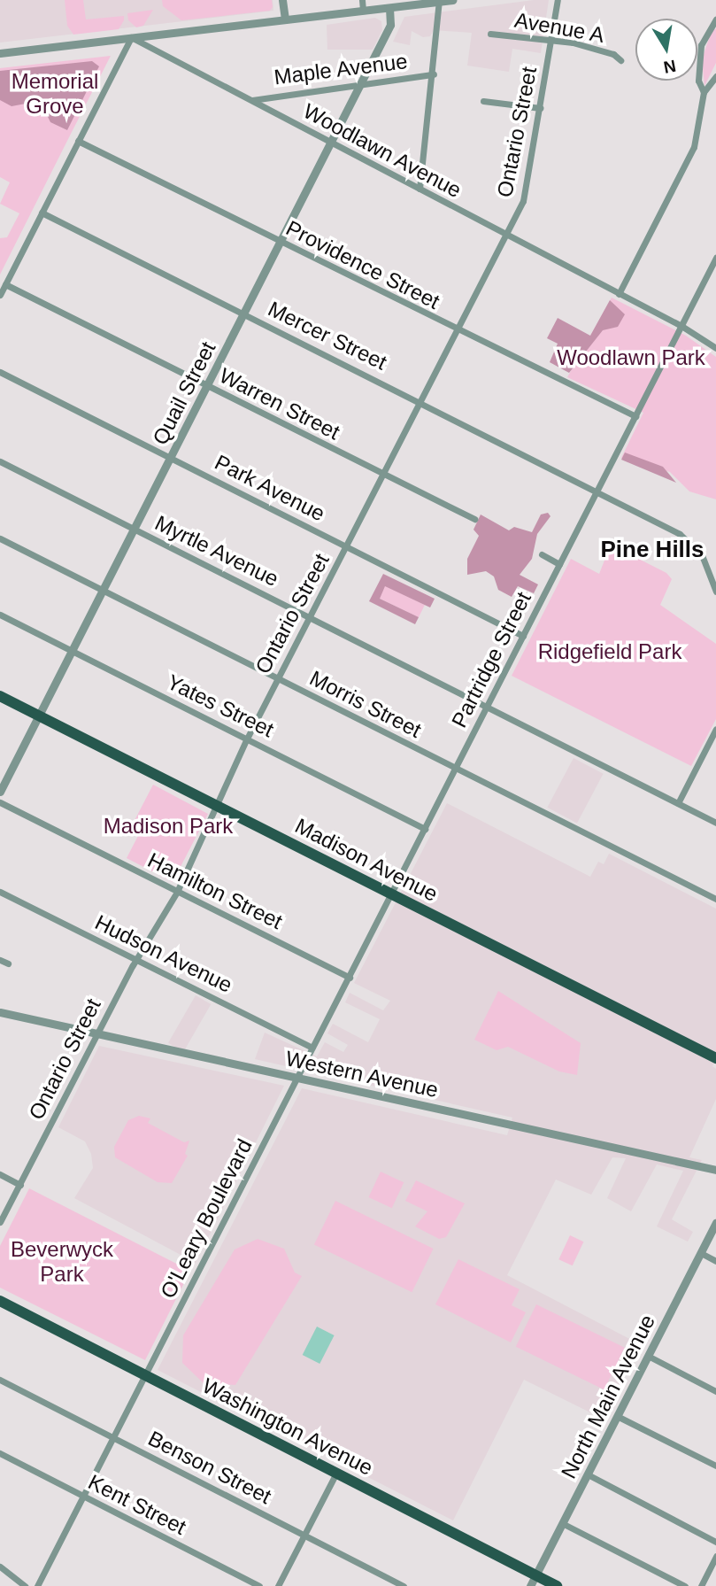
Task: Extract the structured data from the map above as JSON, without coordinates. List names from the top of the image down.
{
  "streets": {
    "main road": ["Madison Avenue", "Washington Avenue"],
    "street": [
      "Avenue A",
      "Maple Avenue",
      "Ontario Street",
      "Woodlawn Avenue",
      "Providence Street",
      "Mercer Street",
      "Quail Street",
      "Warren Street",
      "Park Avenue",
      "Myrtle Avenue",
      "Partridge Street",
      "Morris Street",
      "Yates Street",
      "Hamilton Street",
      "Hudson Avenue",
      "Western Avenue",
      "O'Leary Boulevard",
      "North Main Avenue",
      "Benson Street",
      "Kent Street"
    ]
  },
  "crossings": [
    ["Avenue A", "Ontario Street"],
    ["Maple Avenue", "Woodlawn Avenue"],
    ["Maple Avenue", "Quail Street"],
    ["Ontario Street", "Woodlawn Avenue"],
    ["Ontario Street", "Providence Street"],
    ["Ontario Street", "Mercer Street"],
    ["Ontario Street", "Warren Street"],
    ["Ontario Street", "Park Avenue"],
    ["Ontario Street", "Myrtle Avenue"],
    ["Ontario Street", "Morris Street"],
    ["Ontario Street", "Yates Street"],
    ["Ontario Street", "Madison Avenue"],
    ["Ontario Street", "Hamilton Street"],
    ["Ontario Street", "Hudson Avenue"],
    ["Ontario Street", "Western Avenue"],
    ["Woodlawn Avenue", "Quail Street"],
    ["Woodlawn Avenue", "Partridge Street"],
    ["Providence Street", "Quail Street"],
    ["Providence Street", "Partridge Street"],
    ["Mercer Street", "Quail Street"],
    ["Mercer Street", "Partridge Street"],
    ["Quail Street", "Warren Street"],
    ["Quail Street", "Park Avenue"],
    ["Quail Street", "Myrtle Avenue"],
    ["Quail Street", "Morris Street"],
    ["Quail Street", "Yates Street"],
    ["Quail Street", "Madison Avenue"],
    ["Park Avenue", "Partridge Street"],
    ["Myrtle Avenue", "Partridge Street"],
    ["Partridge Street", "Morris Street"],
    ["Partridge Street", "Yates Street"],
    ["Partridge Street", "Madison Avenue"],
    ["Partridge Street", "Hamilton Street"],
    ["Partridge Street", "Hudson Avenue"],
    ["Partridge Street", "Western Avenue"],
    ["Partridge Street", "O'Leary Boulevard"],
    ["Western Avenue", "O'Leary Boulevard"],
    ["O'Leary Boulevard", "Washington Avenue"],
    ["North Main Avenue", "Washington Avenue"]
  ],
  "districts": ["Pine Hills"],
  "parks": [
    "Memorial Grove",
    "Woodlawn Park",
    "Ridgefield Park",
    "Madison Park",
    "Beverwyck Park"
  ],
  "north": "bottom"
}
